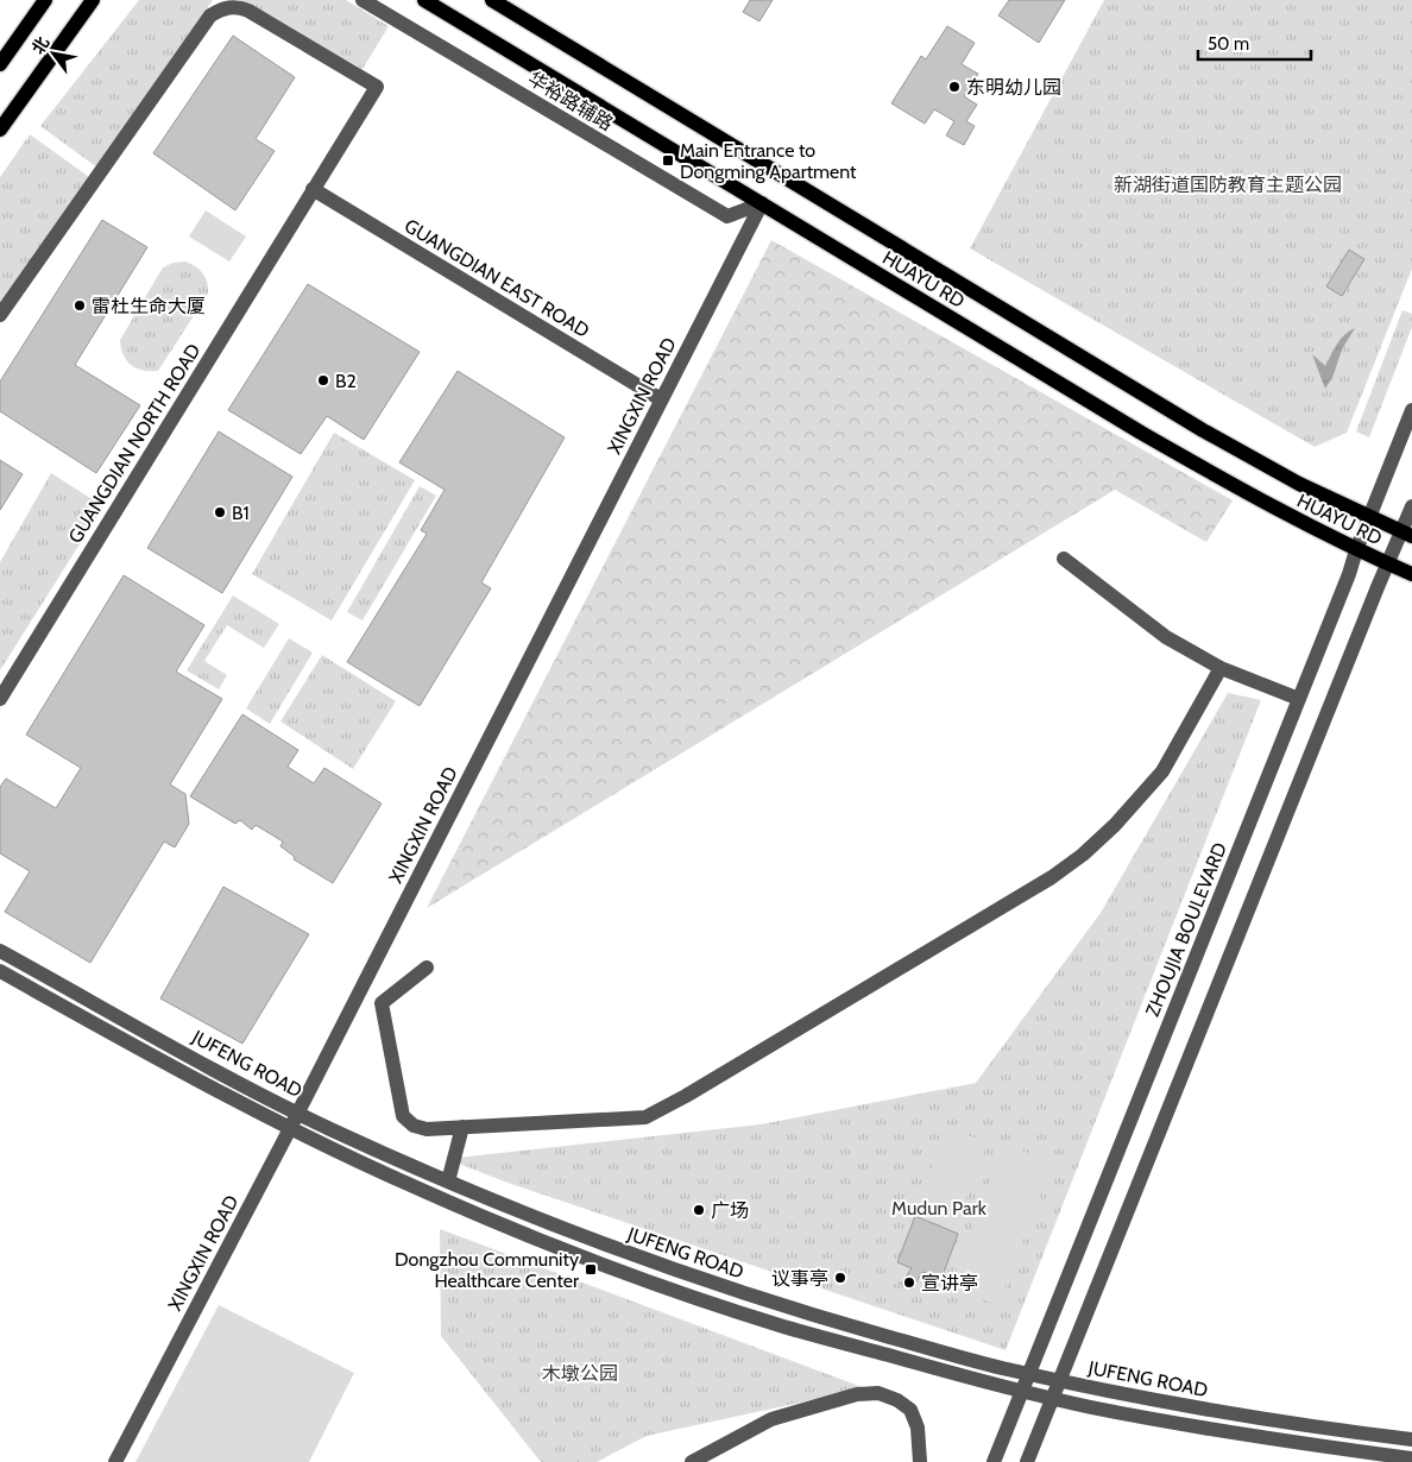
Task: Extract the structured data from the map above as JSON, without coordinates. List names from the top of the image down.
{
  "streets": {
    "main road": ["HUAYU RD"],
    "street": [
      "华裕路辅路",
      "GUANGDIAN EAST ROAD",
      "XINGXIN ROAD",
      "GUANGDIAN NORTH ROAD",
      "ZHOUJIA BOULEVARD",
      "JUFENG ROAD"
    ]
  },
  "crossings": [
    ["华裕路辅路", "HUAYU RD"],
    ["华裕路辅路", "XINGXIN ROAD"],
    ["GUANGDIAN EAST ROAD", "XINGXIN ROAD"],
    ["GUANGDIAN EAST ROAD", "GUANGDIAN NORTH ROAD"],
    ["HUAYU RD", "XINGXIN ROAD"],
    ["HUAYU RD", "ZHOUJIA BOULEVARD"],
    ["XINGXIN ROAD", "JUFENG ROAD"],
    ["ZHOUJIA BOULEVARD", "JUFENG ROAD"]
  ],
  "parks": ["新湖街道国防教育主题公园", "Mudun Park", "木墩公园"],
  "places": {
    "other": [
      "东明幼儿园",
      "雷杜生命大厦",
      "B2",
      "B1",
      "广场",
      "议事亭",
      "宣讲亭"
    ],
    "transit": ["Main Entrance to Dongming Apartment", "Dongzhou Community Healthcare Center"]
  },
  "scale_bar": "50 m",
  "north": "top left"
}
